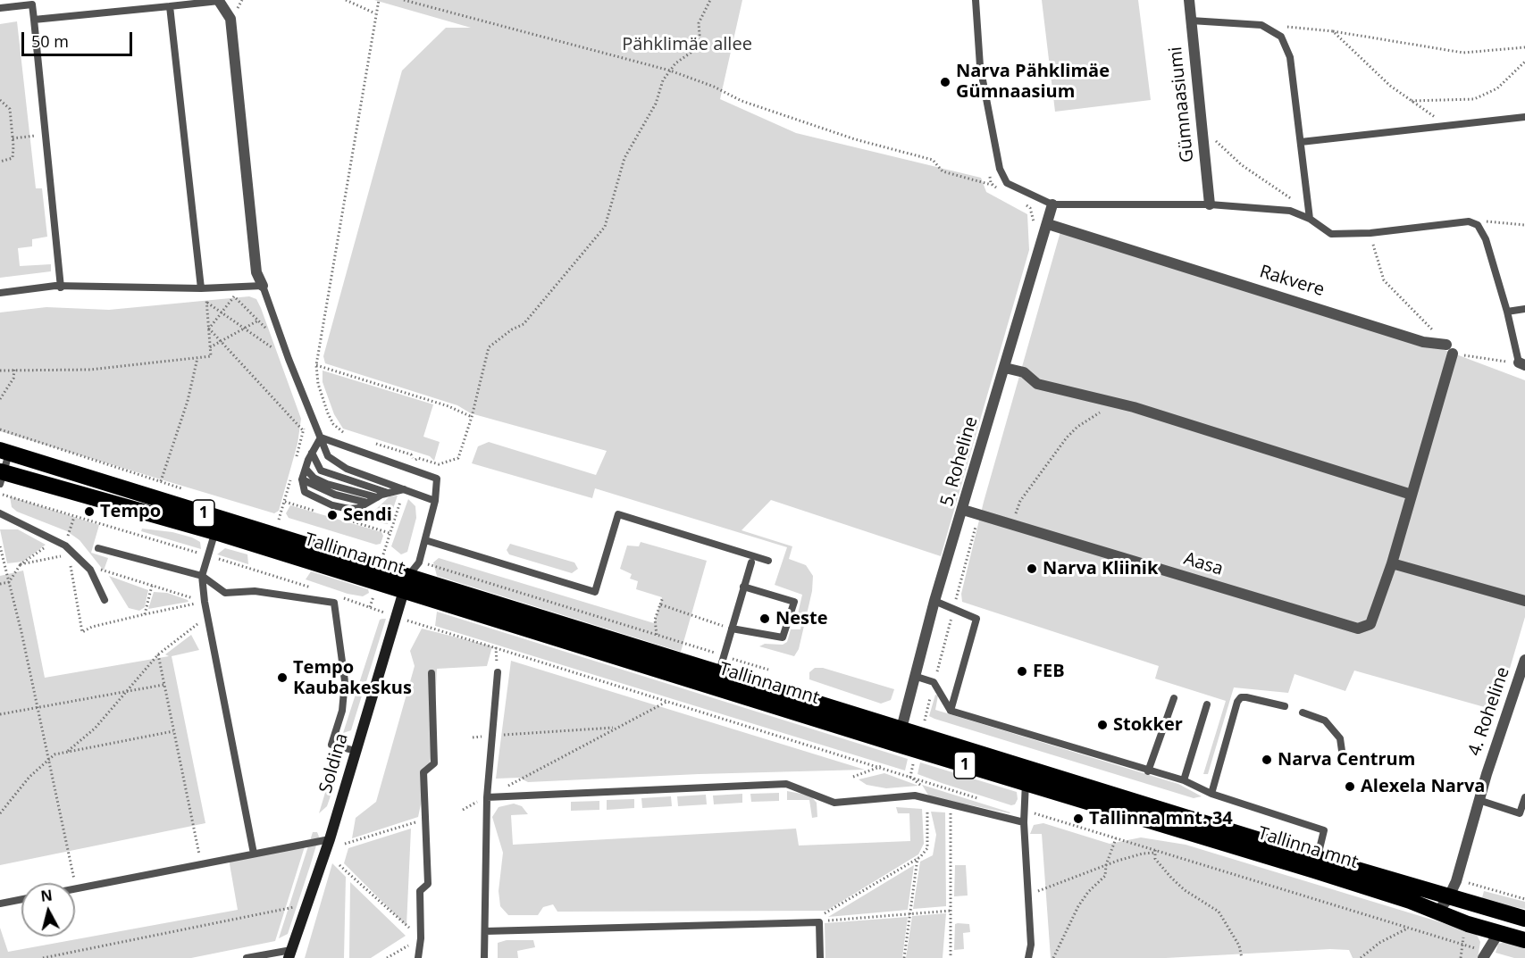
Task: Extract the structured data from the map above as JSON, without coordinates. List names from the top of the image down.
{
  "streets": {
    "highway": ["1", "Tallinna mnt"],
    "street": [
      "Gümnaasiumi",
      "Rakvere",
      "5. Roheline",
      "Aasa",
      "4. Roheline",
      "Soldina"
    ]
  },
  "crossings": [
    ["Rakvere", "5. Roheline"],
    ["Rakvere", "Aasa"],
    ["5. Roheline", "Tallinna mnt"],
    ["5. Roheline", "Aasa"],
    ["Tallinna mnt", "4. Roheline"],
    ["Tallinna mnt", "Soldina"]
  ],
  "parks": ["Pähklimäe allee"],
  "places": [
    "Narva Pähklimäe Gümnaasium",
    "Tempo",
    "Sendi",
    "Narva Kliinik",
    "Neste",
    "FEB",
    "Tempo Kaubakeskus",
    "Stokker",
    "Narva Centrum",
    "Alexela Narva",
    "Tallinna mnt. 34"
  ],
  "scale_bar": "50 m",
  "north": "top"
}
